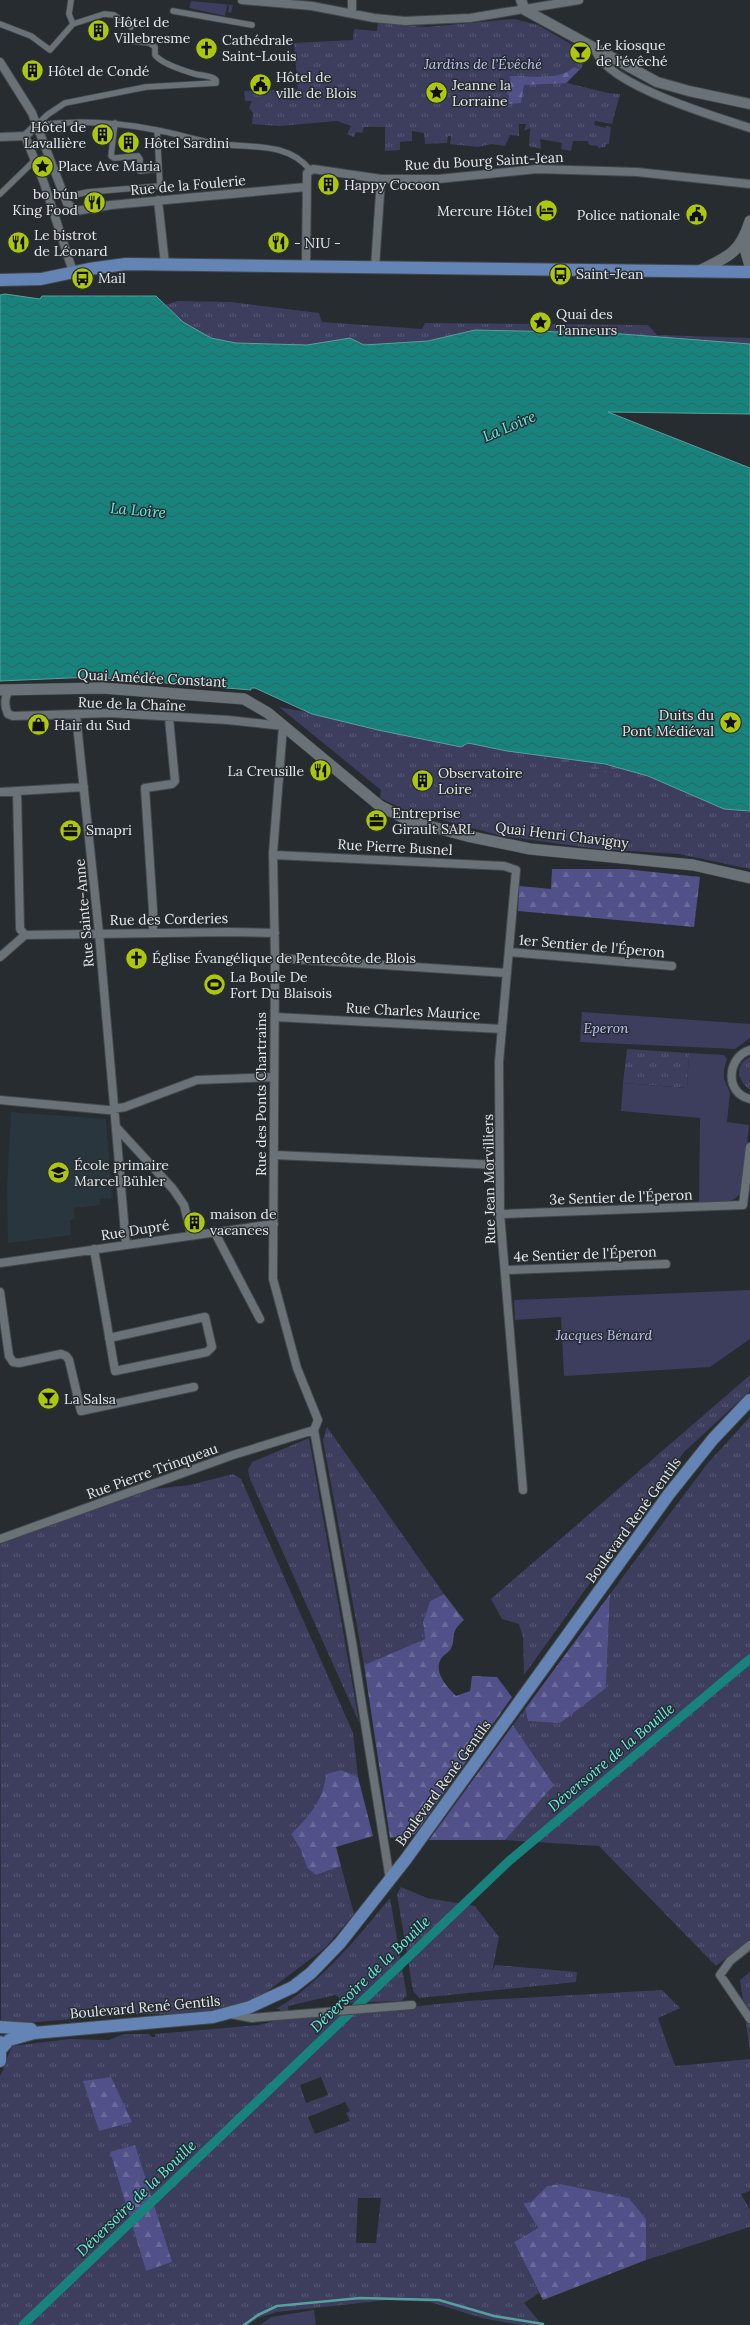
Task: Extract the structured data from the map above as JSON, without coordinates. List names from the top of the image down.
{
  "streets": {
    "main road": ["Quai Amédée Constant", "Quai Henri Chavigny", "Boulevard René Gentils"],
    "street": [
      "Rue du Bourg Saint-Jean",
      "Rue de la Foulerie",
      "Rue de la Chaîne",
      "Rue Pierre Busnel",
      "Rue Sainte-Anne",
      "Rue des Corderies",
      "1er Sentier de l'Éperon",
      "Rue Charles Maurice",
      "Rue des Ponts Chartrains",
      "Rue Jean Morvilliers",
      "3e Sentier de l'Éperon",
      "Rue Dupré",
      "4e Sentier de l'Éperon",
      "Rue Pierre Trinqueau"
    ]
  },
  "crossings": [
    ["Quai Amédée Constant", "Rue de la Chaîne"],
    ["Quai Amédée Constant", "Quai Henri Chavigny"],
    ["Quai Amédée Constant", "Rue des Ponts Chartrains"],
    ["Rue de la Chaîne", "Quai Henri Chavigny"],
    ["Rue de la Chaîne", "Rue Sainte-Anne"],
    ["Rue de la Chaîne", "Rue des Ponts Chartrains"],
    ["Quai Henri Chavigny", "Rue des Ponts Chartrains"],
    ["Rue Pierre Busnel", "Rue des Ponts Chartrains"],
    ["Rue Pierre Busnel", "Rue Jean Morvilliers"],
    ["Rue Sainte-Anne", "Rue des Corderies"],
    ["Rue Sainte-Anne", "Rue Dupré"],
    ["Rue des Corderies", "Rue des Ponts Chartrains"],
    ["1er Sentier de l'Éperon", "Rue Jean Morvilliers"],
    ["Rue Charles Maurice", "Rue des Ponts Chartrains"],
    ["Rue Charles Maurice", "Rue Jean Morvilliers"],
    ["Rue des Ponts Chartrains", "Rue Dupré"],
    ["Rue des Ponts Chartrains", "Rue Pierre Trinqueau"],
    ["Rue des Ponts Chartrains", "Boulevard René Gentils"],
    ["Rue Jean Morvilliers", "3e Sentier de l'Éperon"],
    ["Rue Jean Morvilliers", "4e Sentier de l'Éperon"]
  ],
  "water": ["La Loire", "Déversoire de la Bouille"],
  "parks": ["Jardins de l’Évêché", "Eperon", "Jacques Bénard"],
  "places": {
    "building": [
      "Hôtel de Villebresme",
      "Hôtel de Condé",
      "Hôtel de Lavallière",
      "Hôtel Sardini",
      "Happy Cocoon",
      "Observatoire Loire",
      "maison de vacances"
    ],
    "church": ["Cathédrale Saint-Louis", "Église Évangélique de Pentecôte de Blois"],
    "bar": ["Le kiosque de l'évêché", "La Salsa"],
    "public building": ["Hôtel de ville de Blois", "Police nationale"],
    "place": [
      "Jeanne la Lorraine",
      "Place Ave Maria",
      "Quai des Tanneurs",
      "Duits du Pont Médiéval"
    ],
    "restaurant": [
      "bo bún King Food",
      "Le bistrot de Léonard",
      "‑ NIU ‑",
      "La Creusille"
    ],
    "hotel": ["Mercure Hôtel"],
    "bus stop": ["Saint-Jean", "Mail"],
    "shop": ["Hair du Sud"],
    "office": ["Entreprise Girault SARL", "Smapri"],
    "sports": ["La Boule De Fort Du Blaisois"],
    "school or university": ["École primaire Marcel Bühler"]
  }
}
